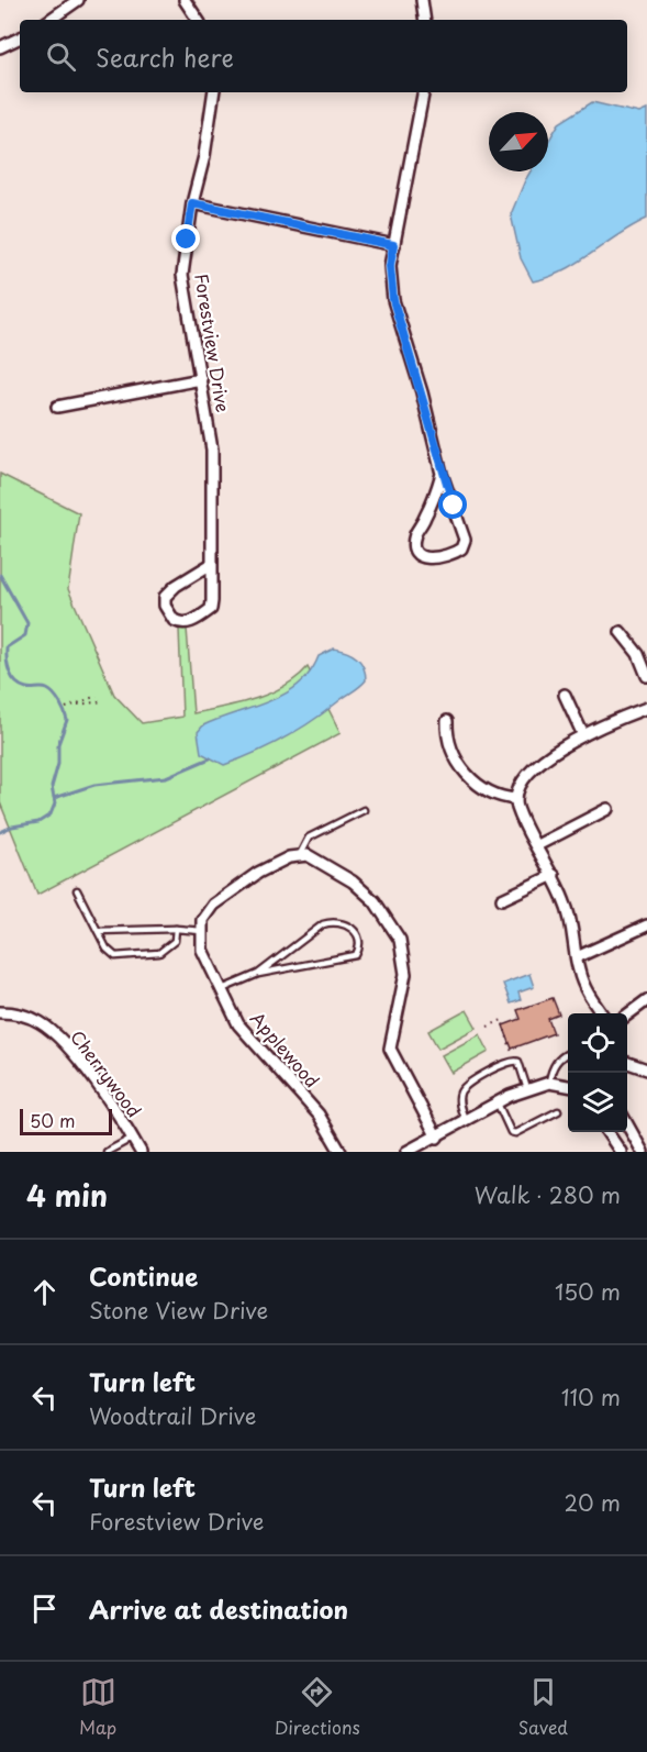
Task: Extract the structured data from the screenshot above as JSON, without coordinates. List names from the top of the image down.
{
  "streets": {
    "street": ["Forestview Drive", "Applewood", "Cherrywood"]
  },
  "scale_bar": "50 m",
  "north": "top right",
  "page": {
    "search": "Search here",
    "scale": "50 m",
    "heading": ["4 min", "Walk · 280 m"],
    "list": [
      ["Continue", "Stone View Drive", "150 m"],
      ["Turn left", "Woodtrail Drive", "110 m"],
      ["Turn left", "Forestview Drive", "20 m"],
      "Arrive at destination"
    ],
    "nav": ["Map", "Directions", "Saved"]
  }
}
